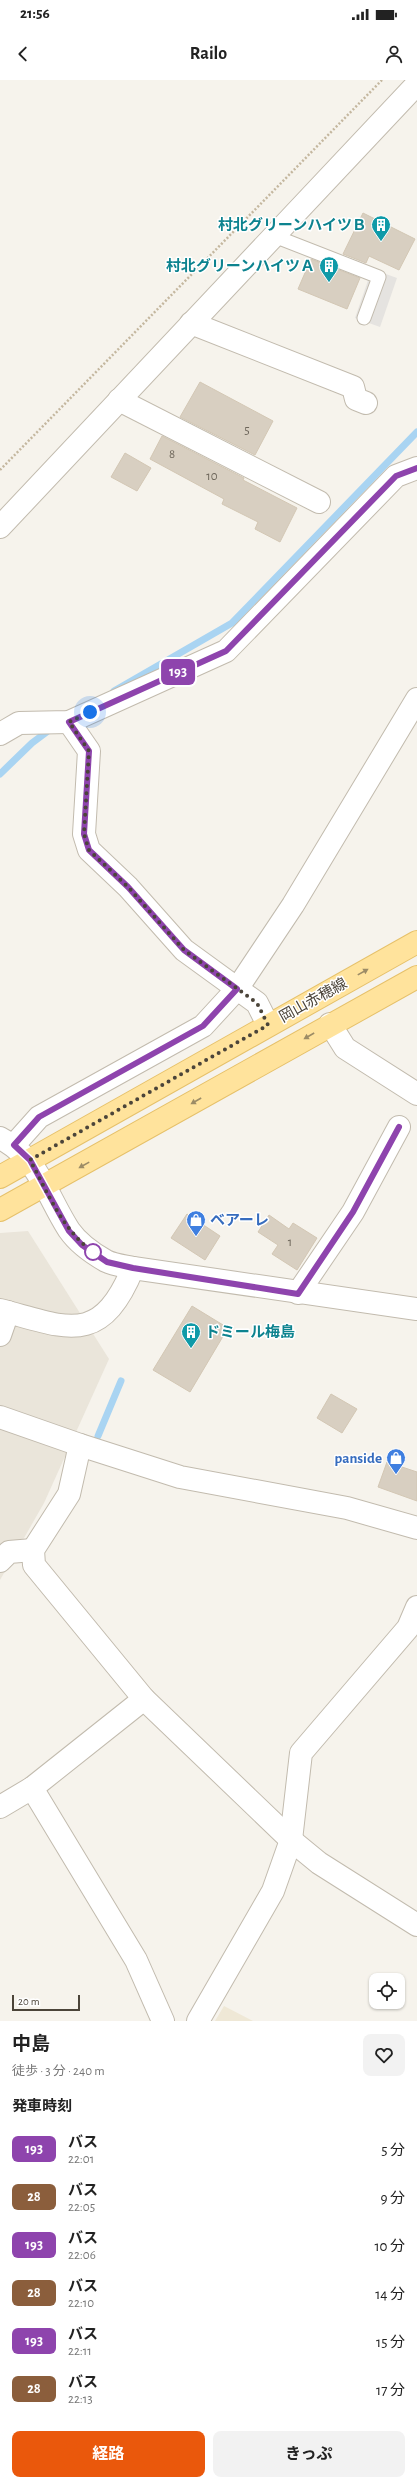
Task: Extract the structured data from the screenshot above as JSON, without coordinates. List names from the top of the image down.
{
  "streets": {
    "main road": ["岡山赤穂線"]
  },
  "places": {
    "building": ["村北グリーンハイツＢ", "村北グリーンハイツＡ", "ドミール梅島"],
    "shop": ["ベアーレ", "panside"]
  },
  "lines": ["bus line 193"],
  "house_numbers": [
    "5",
    "8",
    "10",
    "1"
  ],
  "scale_bar": "20 m",
  "page": {
    "status": "21:56",
    "header": "Railo",
    "on_map": "193",
    "scale": "20 m",
    "heading": [
      ["中島", "徒歩 · 3 分 · 240 m"],
      "発車時刻"
    ],
    "list": [
      {
        "mark": "193",
        "name": "バス",
        "note": "22:01",
        "value": "5 分"
      },
      {
        "mark": "28",
        "name": "バス",
        "note": "22:05",
        "value": "9 分"
      },
      {
        "mark": "193",
        "name": "バス",
        "note": "22:06",
        "value": "10 分"
      },
      {
        "mark": "28",
        "name": "バス",
        "note": "22:10",
        "value": "14 分"
      },
      {
        "mark": "193",
        "name": "バス",
        "note": "22:11",
        "value": "15 分"
      },
      {
        "mark": "28",
        "name": "バス",
        "note": "22:13",
        "value": "17 分"
      }
    ],
    "buttons": ["経路", "きっぷ"]
  }
}
